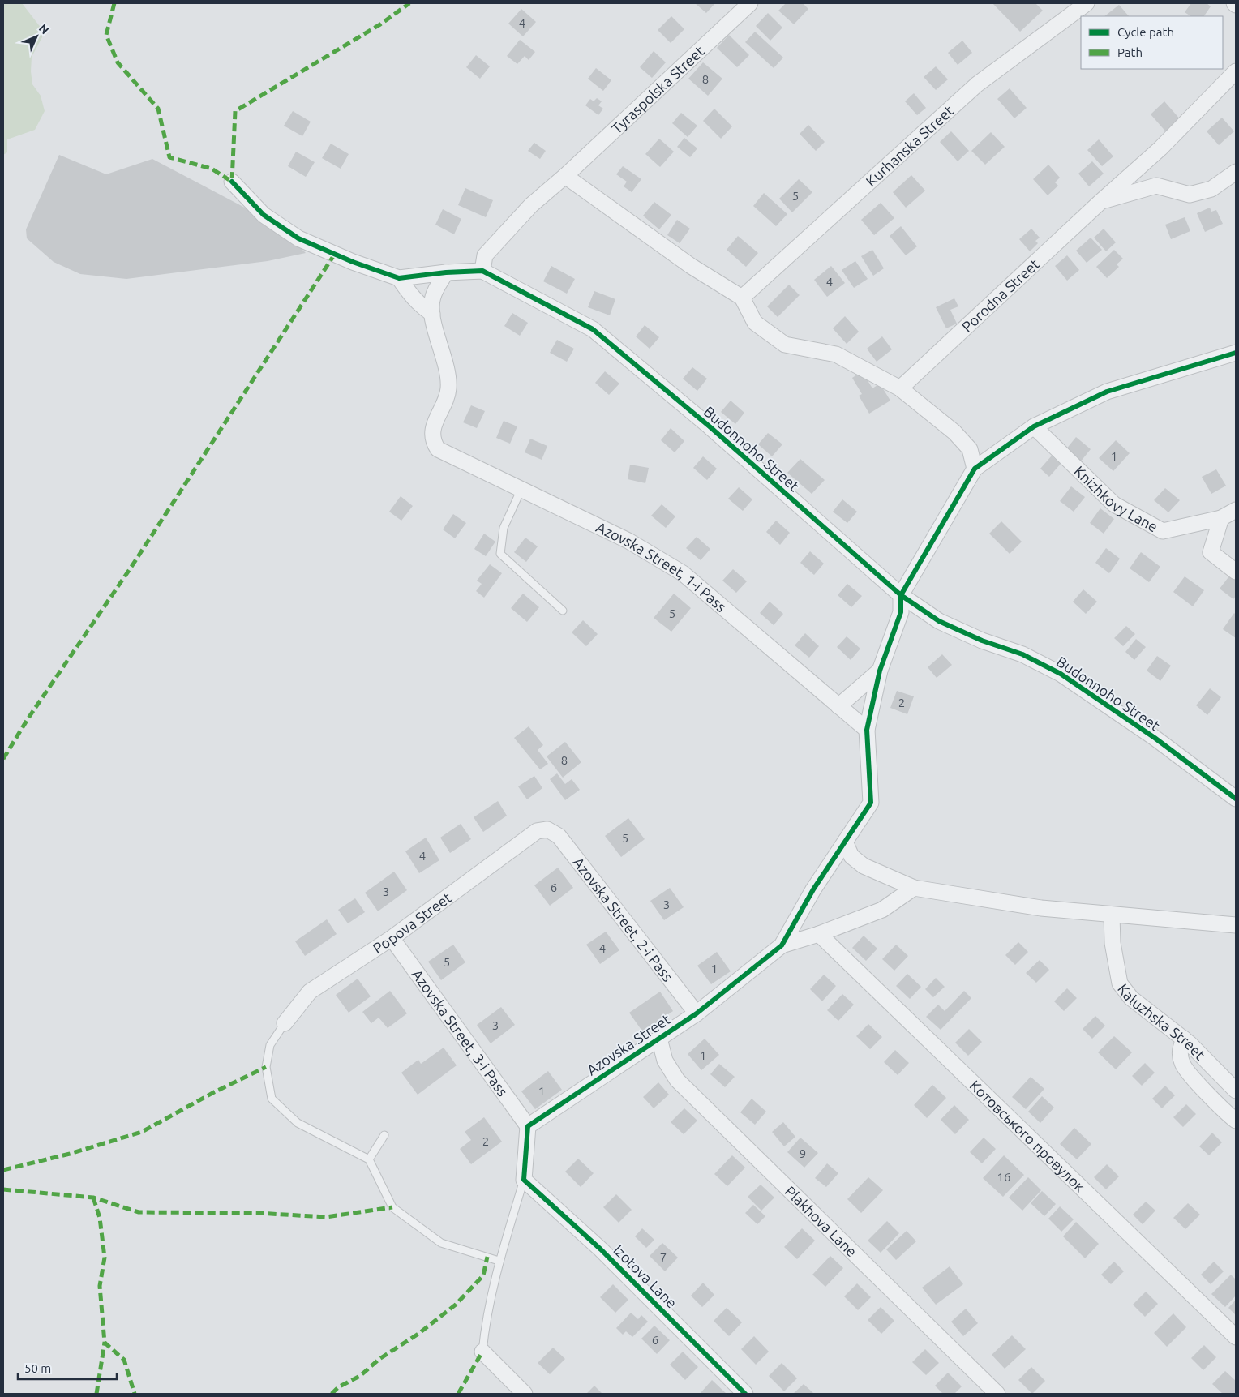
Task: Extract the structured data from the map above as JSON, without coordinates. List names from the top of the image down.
{
  "streets": {
    "street": [
      "Tyraspolska Street",
      "Kurhanska Street",
      "Porodna Street",
      "Budonnoho Street",
      "Knizhkovy Lane",
      "Azovska Street, 1-i Pass",
      "Azovska Street, 2-i Pass",
      "Popova Street",
      "Kaluzhska Street",
      "Azovska Street, 3-i Pass",
      "Azovska Street",
      "Котовського провулок",
      "Plakhova Lane",
      "Izotova Lane"
    ]
  },
  "crossings": [
    ["Tyraspolska Street", "Budonnoho Street"],
    ["Azovska Street, 2-i Pass", "Popova Street"],
    ["Azovska Street, 2-i Pass", "Azovska Street"],
    ["Popova Street", "Azovska Street, 3-i Pass"],
    ["Azovska Street, 3-i Pass", "Azovska Street"],
    ["Azovska Street", "Plakhova Lane"]
  ],
  "house_numbers": [
    "4",
    "8",
    "5",
    "4",
    "1",
    "5",
    "2",
    "8",
    "5",
    "4",
    "6",
    "3",
    "3",
    "4",
    "5",
    "1",
    "3",
    "1",
    "1",
    "2",
    "9",
    "16",
    "7",
    "6"
  ],
  "legend": ["Cycle path", "Path"],
  "scale_bar": "50 m",
  "north": "top right"
}
